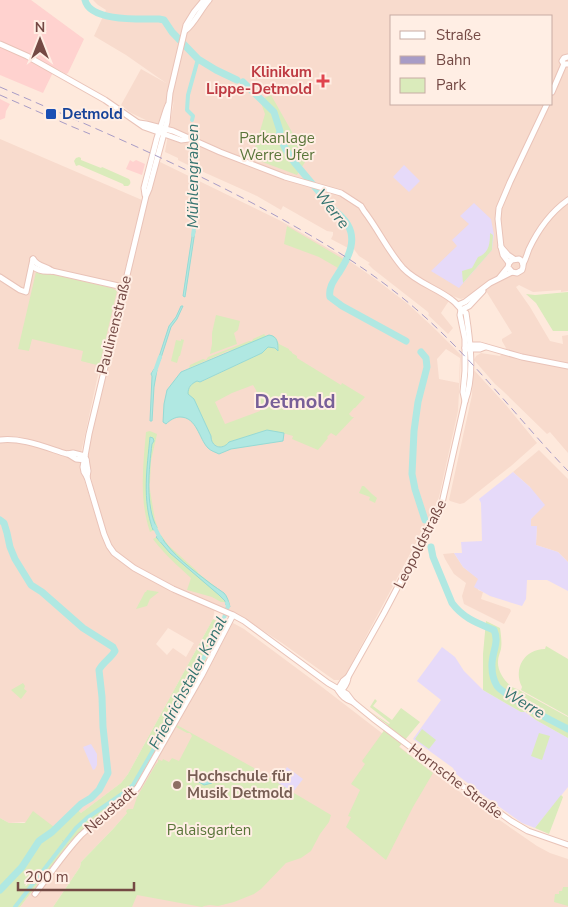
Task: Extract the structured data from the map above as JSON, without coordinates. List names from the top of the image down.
{
  "streets": {
    "street": [
      "Paulinenstraße",
      "Leopoldstraße",
      "Hornsche Straße",
      "Neustadt"
    ]
  },
  "crossings": [
    ["Paulinenstraße", "Hornsche Straße"],
    ["Paulinenstraße", "Neustadt"],
    ["Leopoldstraße", "Hornsche Straße"],
    ["Hornsche Straße", "Neustadt"]
  ],
  "districts": ["Detmold"],
  "water": ["Mühlengraben", "Werre", "Friedrichstaler Kanal"],
  "parks": ["Parkanlage Werre Ufer", "Palaisgarten"],
  "places": {
    "health": ["Klinikum Lippe-Detmold"],
    "transit": ["Detmold"],
    "other": ["Hochschule für Musik Detmold"]
  },
  "legend": ["Straße", "Bahn", "Park"],
  "scale_bar": "200 m",
  "north": "top"
}
